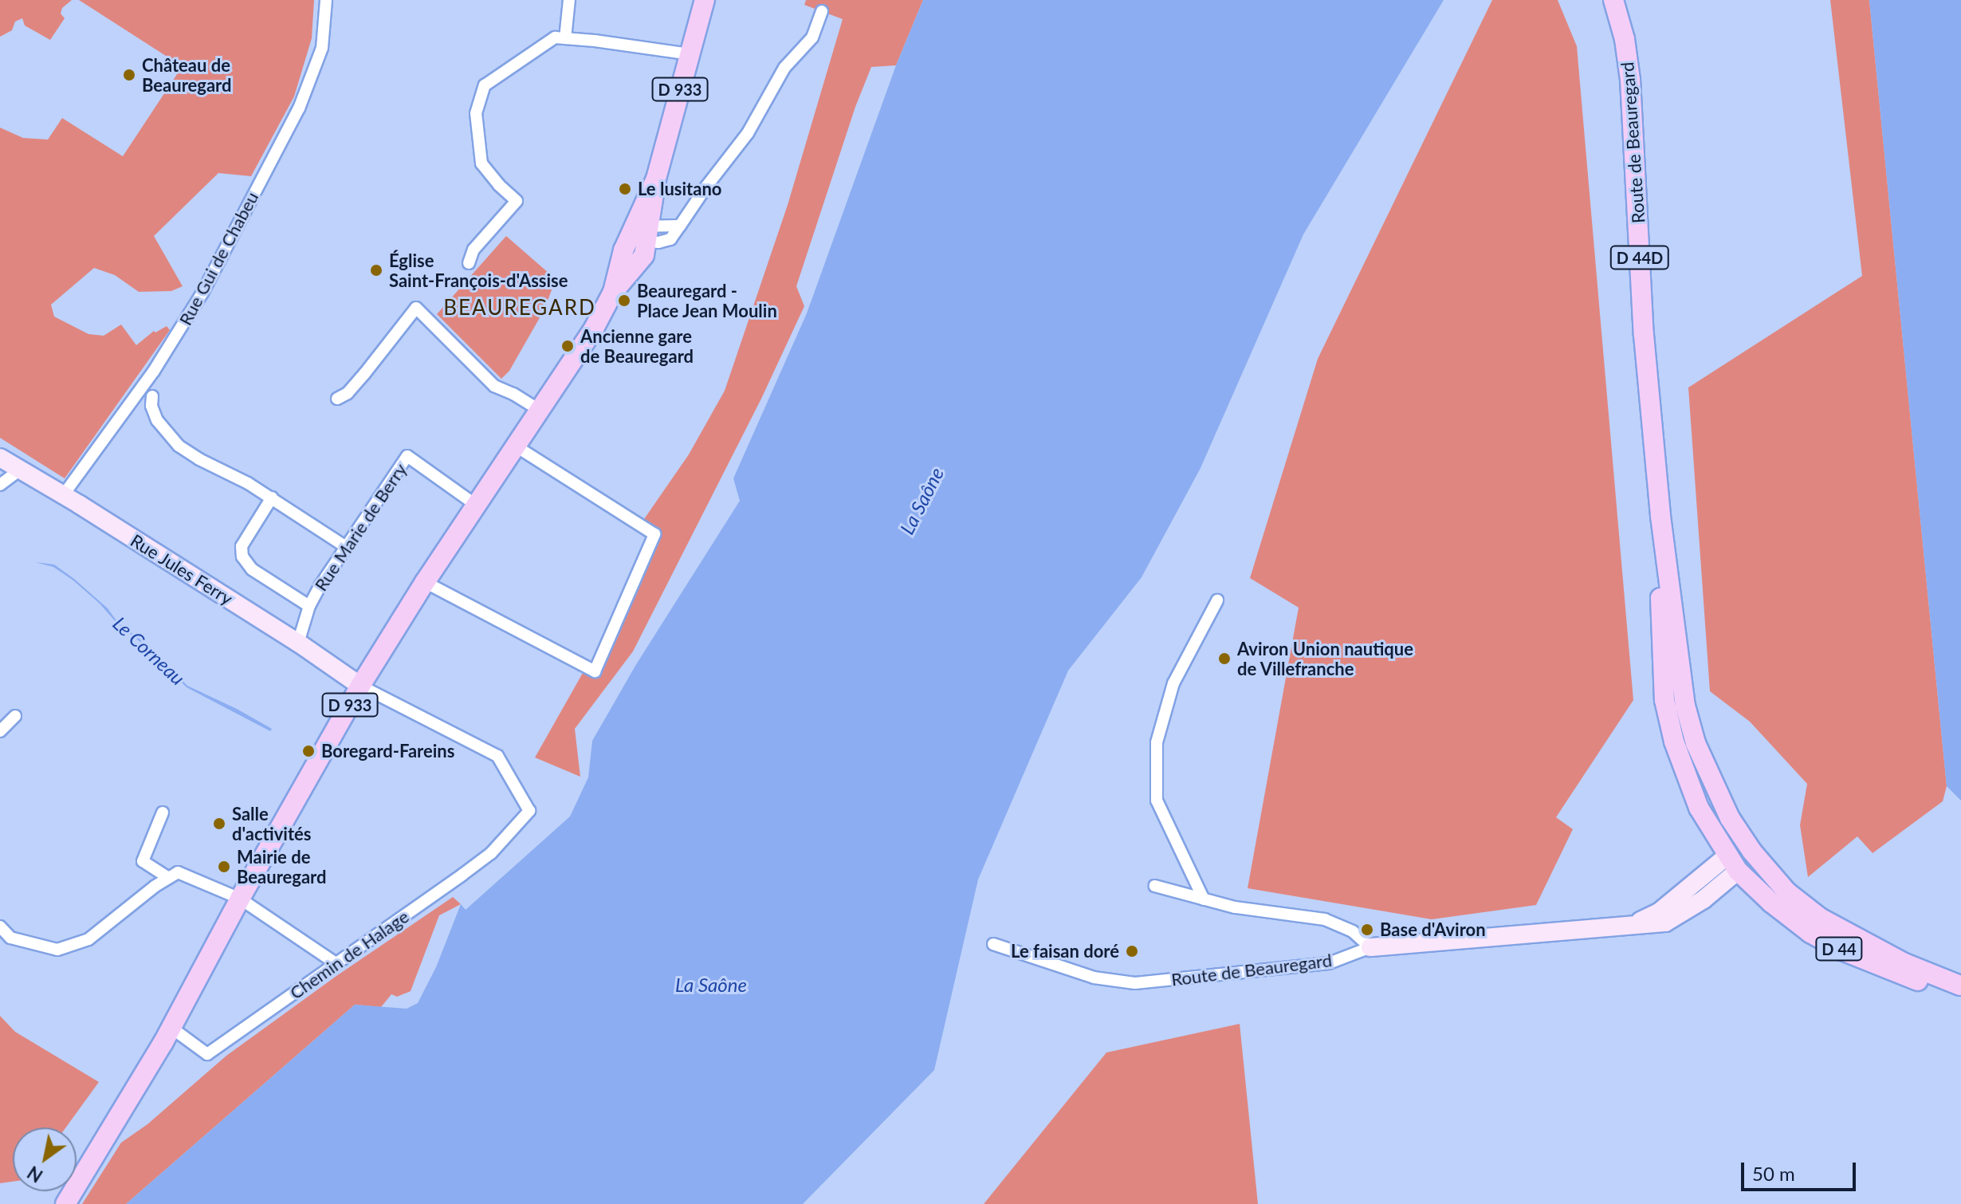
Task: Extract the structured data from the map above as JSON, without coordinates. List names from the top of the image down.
{
  "streets": {
    "main road": [
      "D 933",
      "Route de Beauregard",
      "D 44D",
      "D 44"
    ],
    "street": [
      "Rue Gui de Chabeu",
      "Rue Marie de Berry",
      "Rue Jules Ferry",
      "Chemin de Halage"
    ]
  },
  "crossings": [
    ["D 933", "Rue Marie de Berry"],
    ["D 933", "Rue Jules Ferry"],
    ["D 933", "Chemin de Halage"],
    ["Route de Beauregard", "D 44D"],
    ["Route de Beauregard", "D 44"],
    ["D 44D", "D 44"],
    ["Rue Gui de Chabeu", "Rue Jules Ferry"],
    ["Rue Marie de Berry", "Rue Jules Ferry"],
    ["Rue Jules Ferry", "Chemin de Halage"]
  ],
  "districts": ["BEAUREGARD"],
  "water": ["La Saône", "Le Corneau"],
  "places": [
    "Château de Beauregard",
    "Le lusitano",
    "Église Saint-François-d'Assise",
    "Beauregard - Place Jean Moulin",
    "Ancienne gare de Beauregard",
    "Aviron Union nautique de Villefranche",
    "Boregard-Fareins",
    "Salle d'activités",
    "Mairie de Beauregard",
    "Base d'Aviron",
    "Le faisan doré"
  ],
  "scale_bar": "50 m",
  "north": "bottom left"
}
